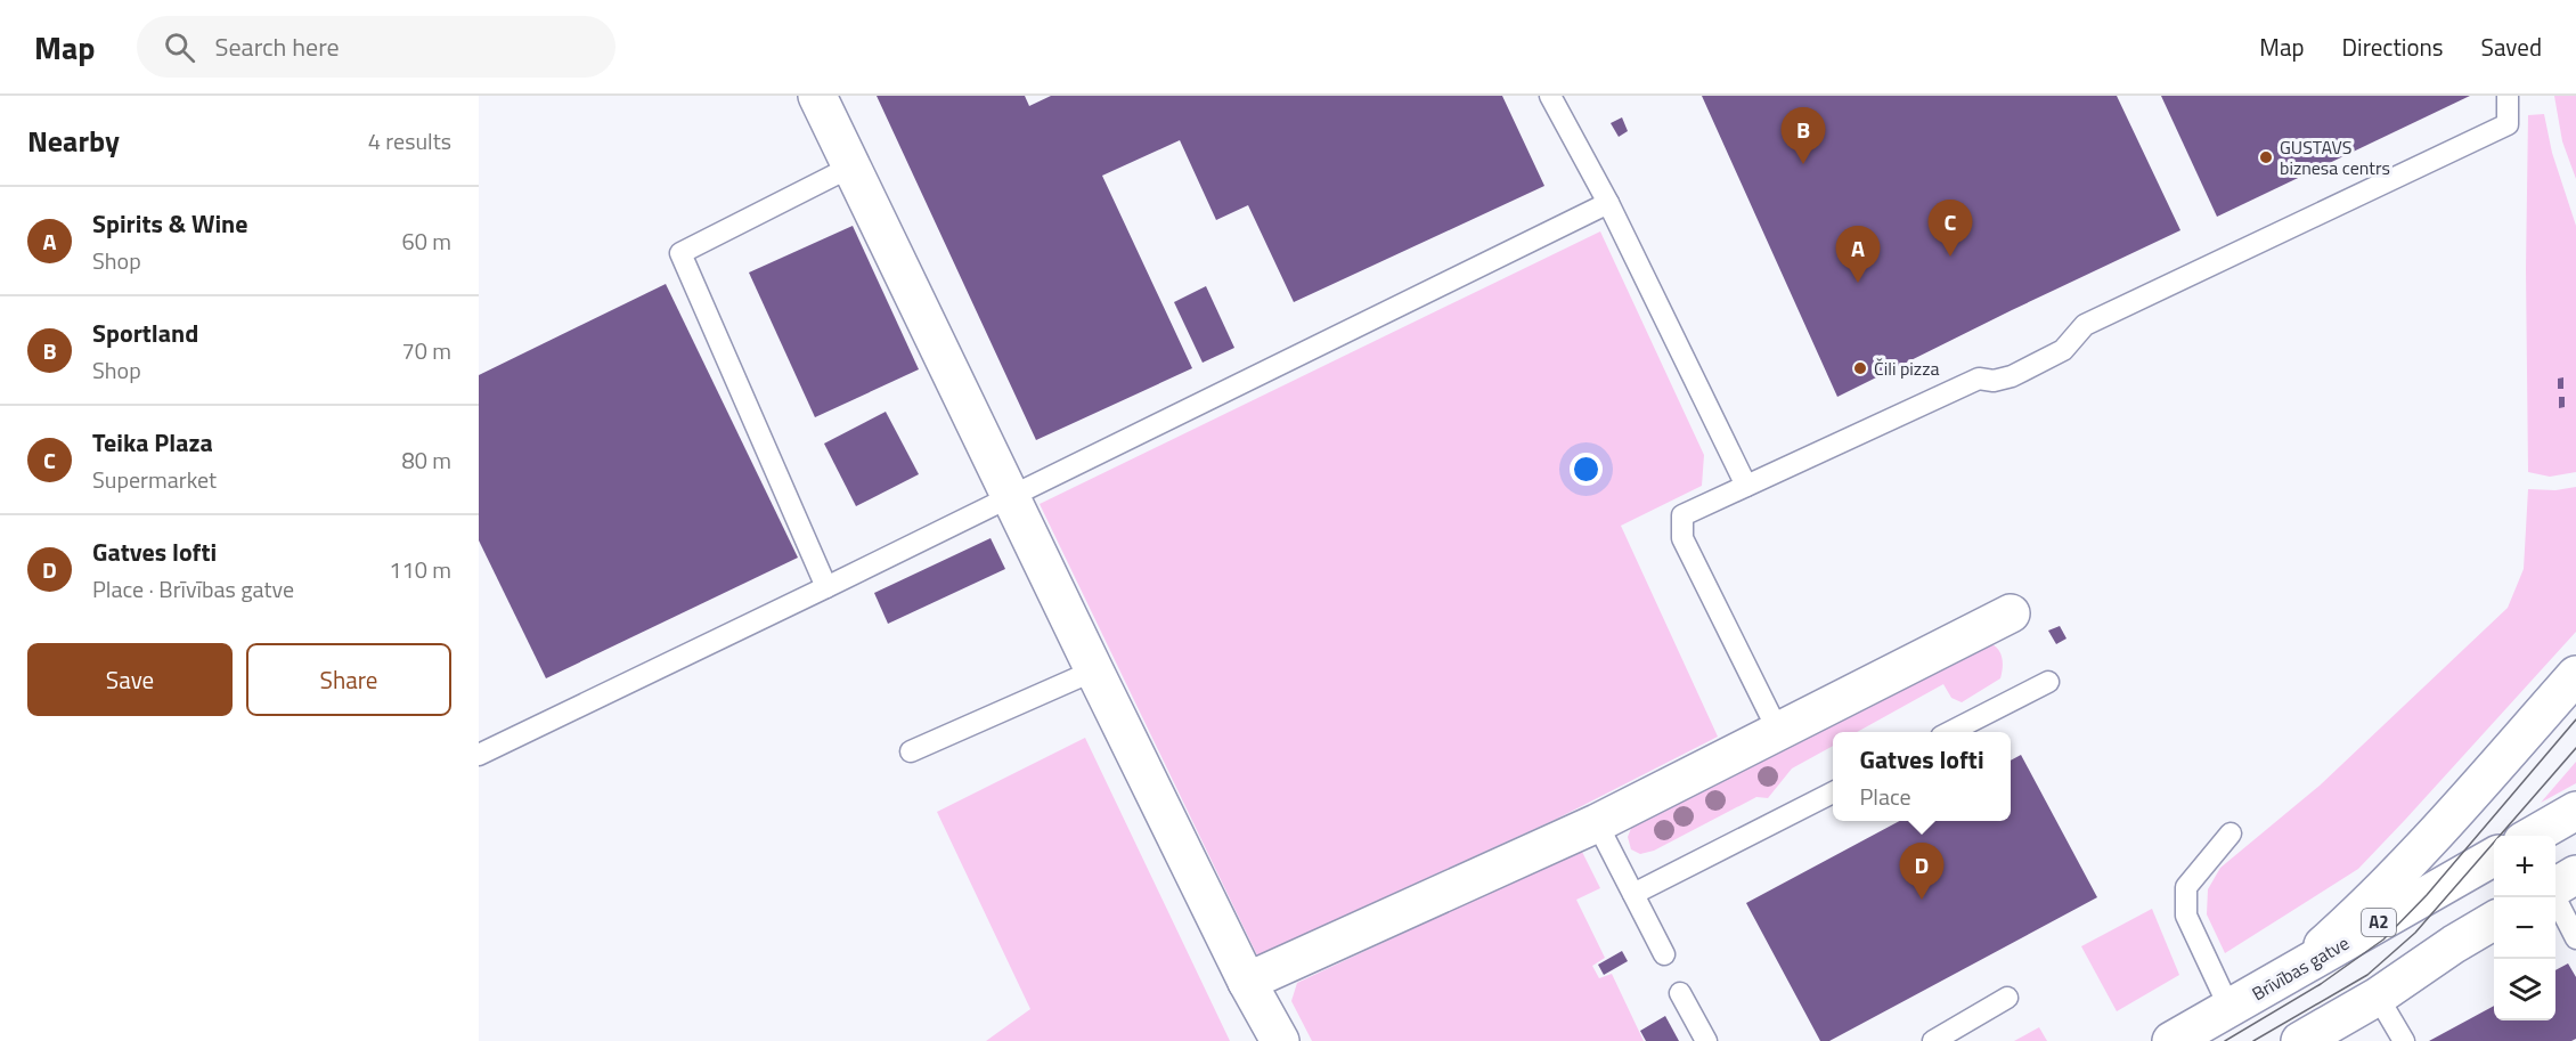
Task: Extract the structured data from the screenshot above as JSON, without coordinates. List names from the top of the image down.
{
  "streets": {
    "main road": ["A2", "Brīvības gatve"]
  },
  "places": ["GUSTAVS biznesa centrs", "Čili pizza"],
  "page": {
    "header": "Map",
    "search": "Search here",
    "nav": ["Map", "Directions", "Saved"],
    "heading": ["Nearby", "4 results"],
    "pins": [
      "B",
      "C",
      "A",
      "D"
    ],
    "list": [
      {
        "mark": "A",
        "name": "Spirits & Wine",
        "note": "Shop",
        "value": "60 m"
      },
      {
        "mark": "B",
        "name": "Sportland",
        "note": "Shop",
        "value": "70 m"
      },
      {
        "mark": "C",
        "name": "Teika Plaza",
        "note": "Supermarket",
        "value": "80 m"
      },
      {
        "mark": "D",
        "name": "Gatves lofti",
        "note": "Place · Brīvības gatve",
        "value": "110 m"
      }
    ],
    "buttons": ["Save", "Share"],
    "popup": ["Gatves lofti", "Place"],
    "map_buttons": ["+", "−"]
  }
}
